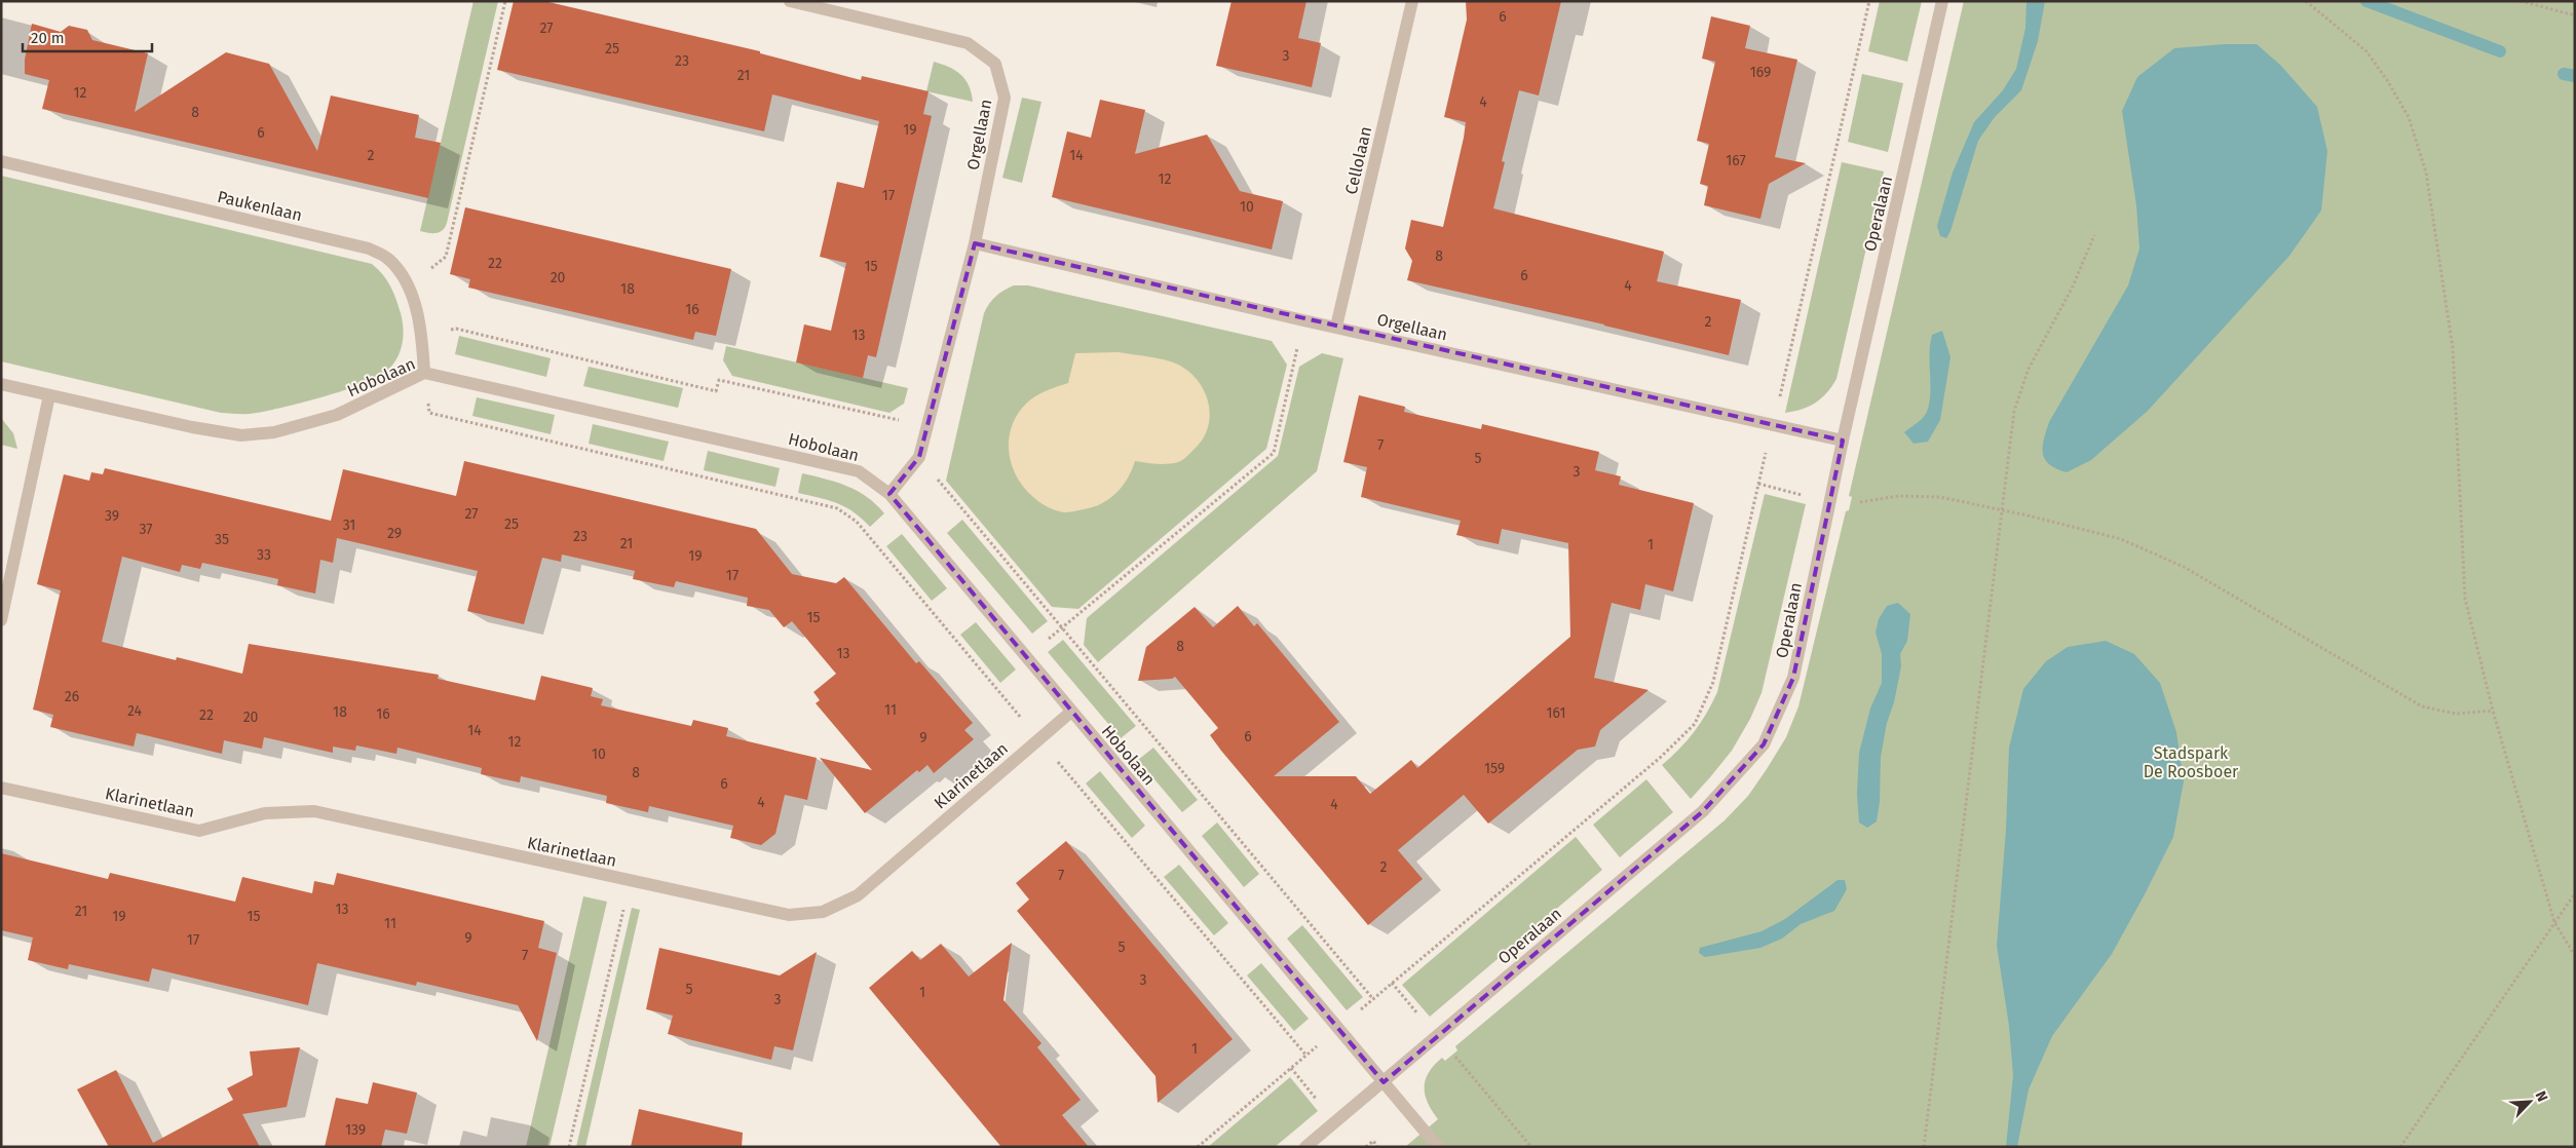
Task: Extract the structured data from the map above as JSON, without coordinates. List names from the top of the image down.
{
  "streets": {
    "street": [
      "Orgellaan",
      "Cellolaan",
      "Paukenlaan",
      "Operalaan",
      "Hobolaan",
      "Klarinetlaan"
    ]
  },
  "crossings": [
    ["Orgellaan", "Cellolaan"],
    ["Orgellaan", "Operalaan"],
    ["Orgellaan", "Hobolaan"],
    ["Paukenlaan", "Hobolaan"],
    ["Operalaan", "Hobolaan"],
    ["Hobolaan", "Klarinetlaan"]
  ],
  "parks": ["Stadspark De Roosboer"],
  "house_numbers": [
    "6",
    "27",
    "25",
    "3",
    "23",
    "169",
    "21",
    "12",
    "4",
    "8",
    "19",
    "6",
    "2",
    "14",
    "167",
    "12",
    "17",
    "10",
    "8",
    "22",
    "15",
    "6",
    "20",
    "4",
    "18",
    "16",
    "2",
    "13",
    "7",
    "5",
    "3",
    "27",
    "39",
    "25",
    "31",
    "37",
    "29",
    "23",
    "35",
    "21",
    "1",
    "33",
    "19",
    "17",
    "15",
    "8",
    "13",
    "26",
    "11",
    "24",
    "18",
    "161",
    "16",
    "22",
    "20",
    "14",
    "6",
    "9",
    "12",
    "10",
    "159",
    "8",
    "6",
    "4",
    "4",
    "2",
    "7",
    "13",
    "21",
    "19",
    "15",
    "11",
    "9",
    "17",
    "5",
    "7",
    "3",
    "5",
    "1",
    "3",
    "1",
    "139"
  ],
  "scale_bar": "20 m",
  "north": "top right"
}
